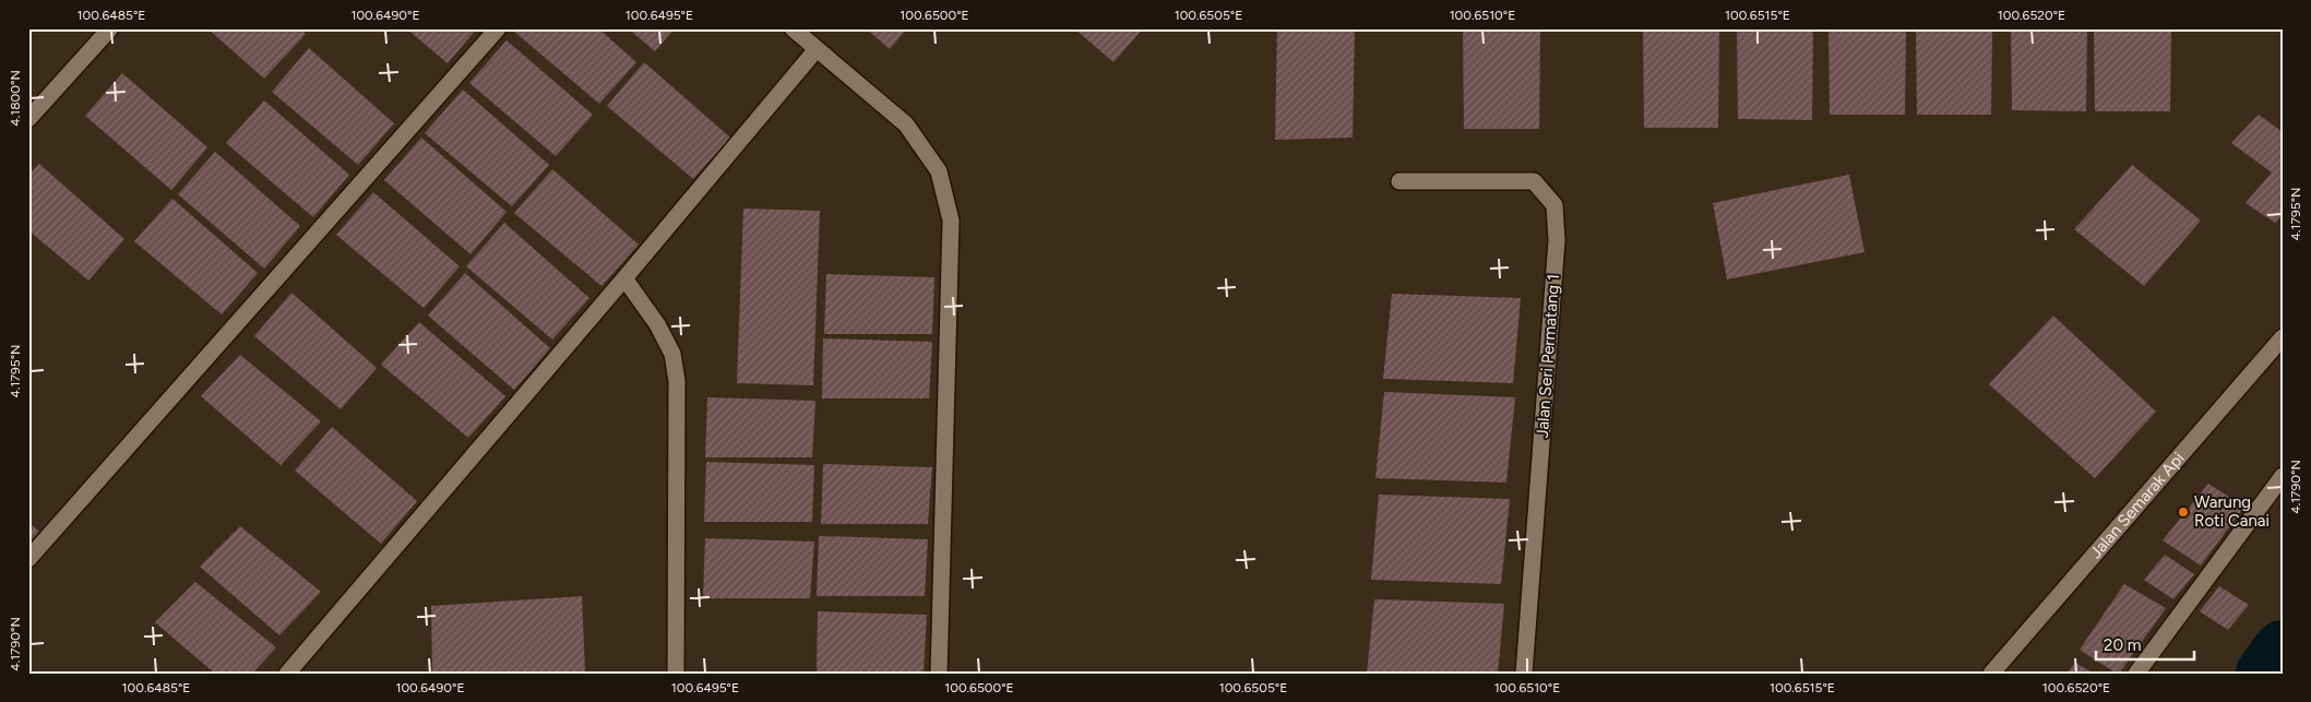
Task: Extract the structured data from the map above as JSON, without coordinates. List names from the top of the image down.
{
  "streets": {
    "street": ["Jalan Seri Permatang 1", "Jalan Semarak Api"]
  },
  "places": ["Warung Roti Canai"],
  "scale_bar": "20 m",
  "coordinates": [
    "100.6485°E",
    "100.6490°E",
    "100.6495°E",
    "100.6500°E",
    "100.6505°E",
    "100.6510°E",
    "100.6515°E",
    "100.6520°E",
    "4.1800°N",
    "4.1795°N",
    "4.1790°N"
  ]
}
